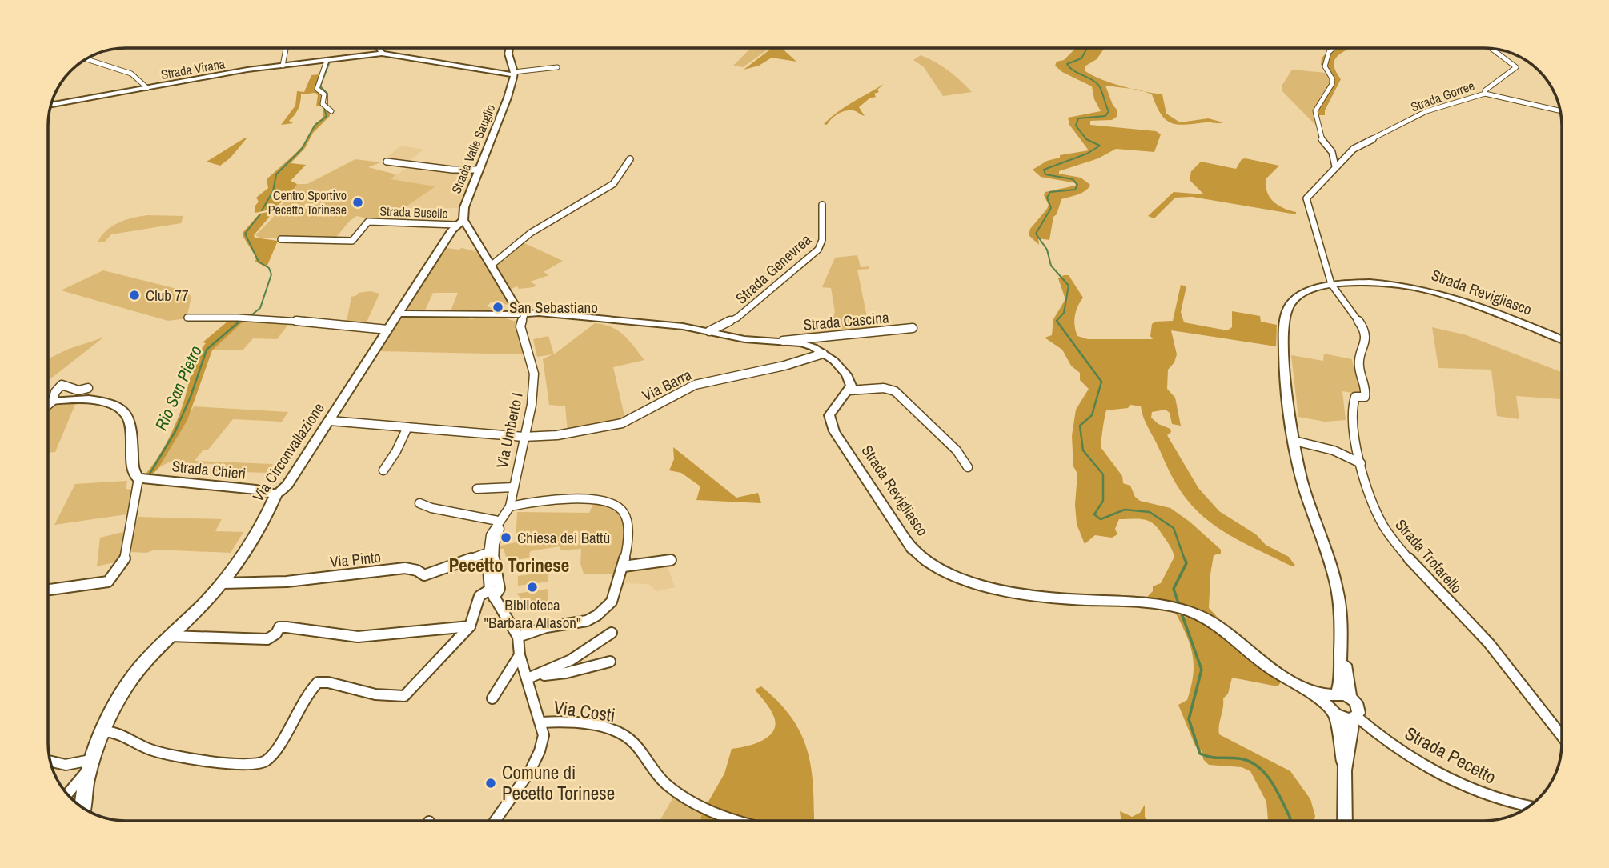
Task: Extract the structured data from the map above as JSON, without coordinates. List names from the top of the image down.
{
  "streets": {
    "main road": ["Via Circonvallazione", "Strada Chieri"],
    "street": [
      "Strada Virana",
      "Strada Gorree",
      "Strada Valle Sauglio",
      "Strada Busello",
      "Strada Genevrea",
      "Strada Revigliasco",
      "Strada Cascina",
      "Via Barra",
      "Via Umberto I",
      "Strada Trofarello",
      "Via Pinto",
      "Via Costi",
      "Strada Pecetto"
    ]
  },
  "crossings": [
    ["Strada Virana", "Strada Valle Sauglio"],
    ["Strada Gorree", "Strada Trofarello"],
    ["Strada Valle Sauglio", "Strada Busello"],
    ["Strada Valle Sauglio", "Via Circonvallazione"],
    ["Strada Busello", "Via Circonvallazione"],
    ["Strada Revigliasco", "Strada Trofarello"],
    ["Strada Revigliasco", "Strada Pecetto"],
    ["Via Barra", "Via Umberto I"],
    ["Via Barra", "Via Circonvallazione"],
    ["Via Umberto I", "Via Pinto"],
    ["Via Umberto I", "Via Costi"],
    ["Via Circonvallazione", "Strada Chieri"],
    ["Via Circonvallazione", "Via Pinto"]
  ],
  "districts": ["Pecetto Torinese"],
  "water": ["Rio San Pietro"],
  "places": [
    "Centro Sportivo Pecetto Torinese",
    "Club 77",
    "San Sebastiano",
    "Chiesa dei Battù",
    "Biblioteca \"Barbara Allason\"",
    "Comune di Pecetto Torinese"
  ]
}
